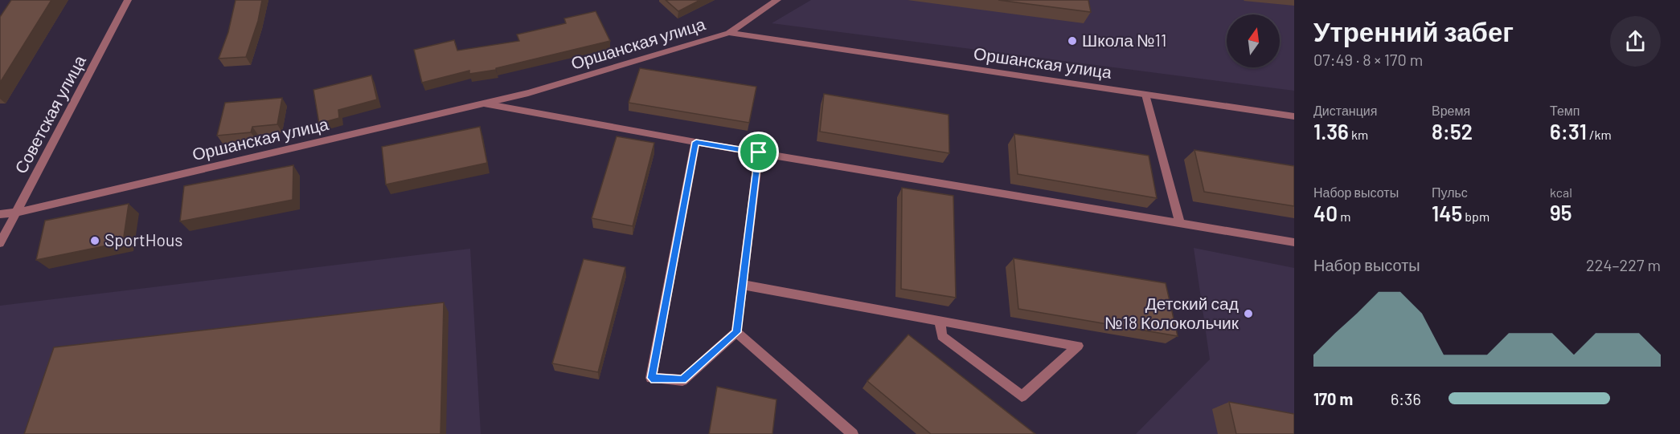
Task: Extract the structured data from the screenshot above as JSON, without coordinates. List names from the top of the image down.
{
  "streets": {
    "street": ["Оршанская улица", "Советская улица"]
  },
  "crossings": [
    ["Оршанская улица", "Советская улица"]
  ],
  "places": ["Школа №11", "SportHous", "Детский сад №18 Колокольчик"],
  "north": "top",
  "page": {
    "heading": ["Утренний забег", "07:49 · 8 × 170 m"],
    "stats": [
      ["Дистанция", "1.36 km"],
      ["Время", "8:52"],
      ["Темп", "6:31 /km"],
      ["Набор высоты", "40 m"],
      ["Пульс", "145 bpm"],
      ["kcal", "95"]
    ],
    "chart": ["Набор высоты", "224–227 m"],
    "list": [
      {
        "name": "170 m",
        "note": "6:36"
      }
    ]
  }
}
